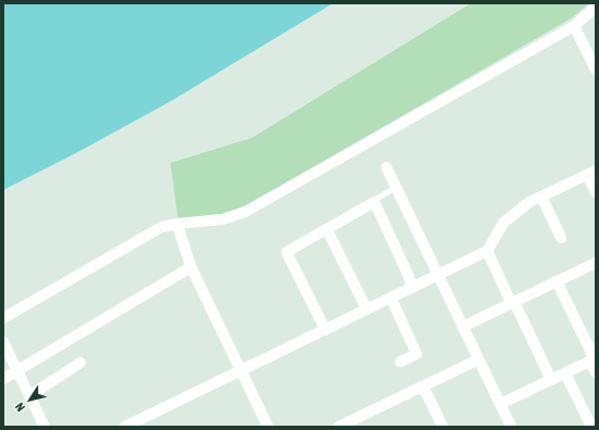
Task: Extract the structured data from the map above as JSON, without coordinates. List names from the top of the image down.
{
  "north": "bottom left"
}
